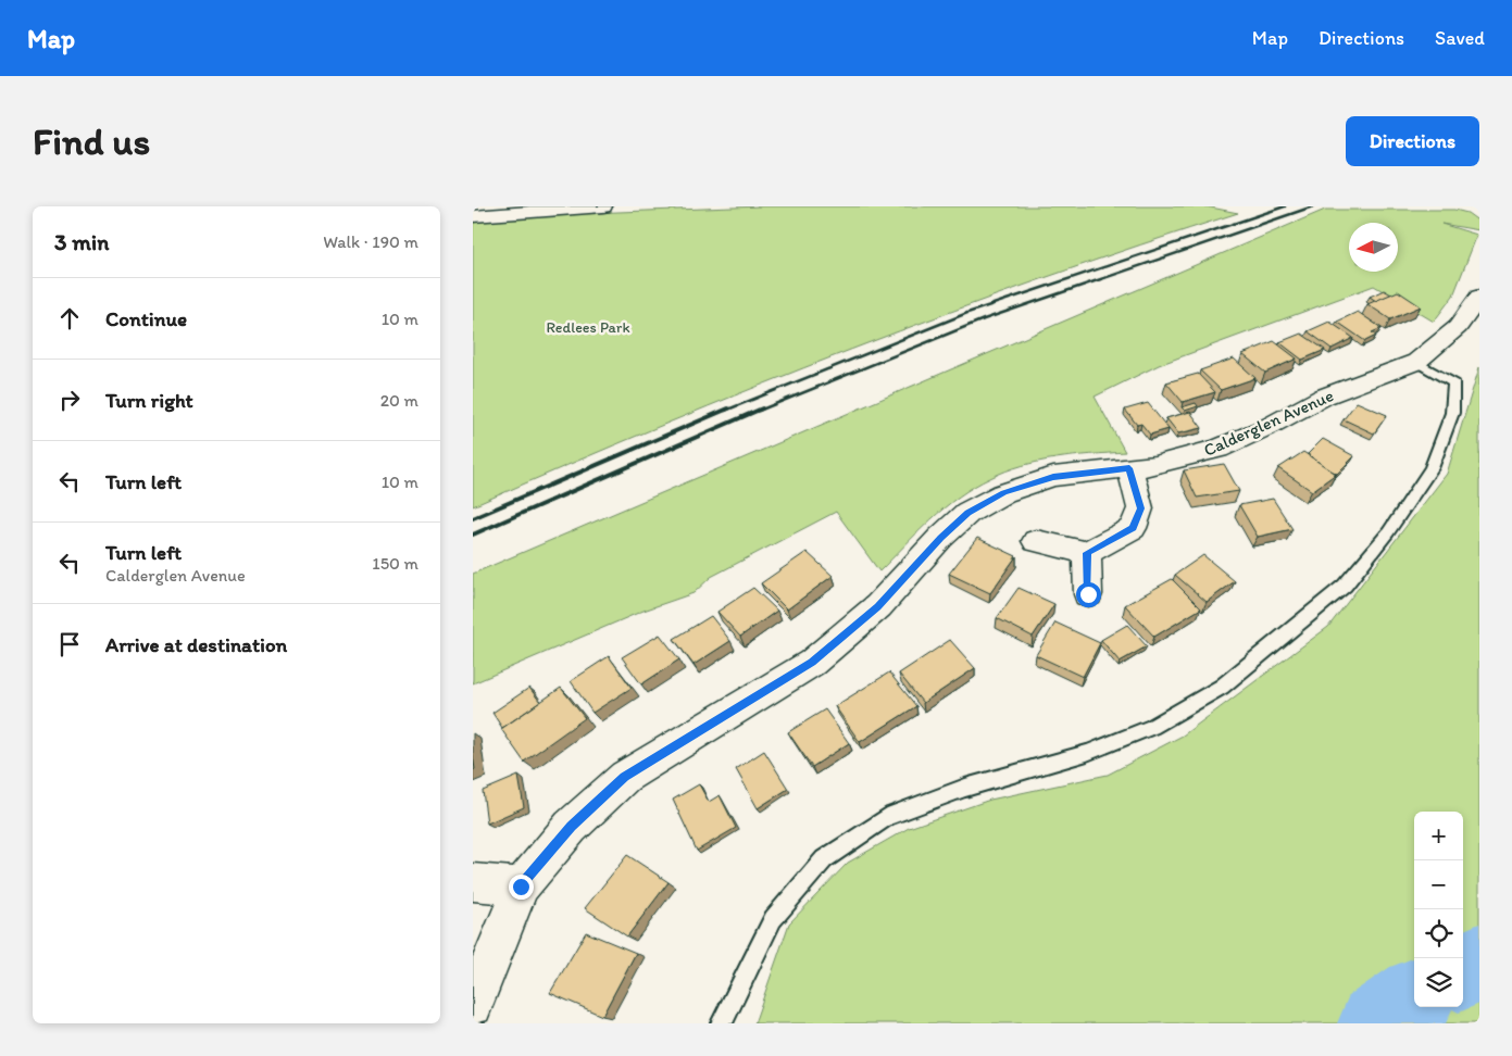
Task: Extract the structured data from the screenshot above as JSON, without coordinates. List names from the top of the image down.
{
  "streets": {
    "street": ["Calderglen Avenue"]
  },
  "parks": ["Redlees Park"],
  "north": "left",
  "page": {
    "header": "Map",
    "nav": ["Map", "Directions", "Saved"],
    "buttons": "Directions",
    "title": "Find us",
    "heading": ["3 min", "Walk · 190 m"],
    "list": [
      ["Continue", "10 m"],
      ["Turn right", "20 m"],
      ["Turn left", "10 m"],
      ["Turn left", "Calderglen Avenue", "150 m"],
      "Arrive at destination"
    ],
    "map_buttons": ["+", "−"]
  }
}
